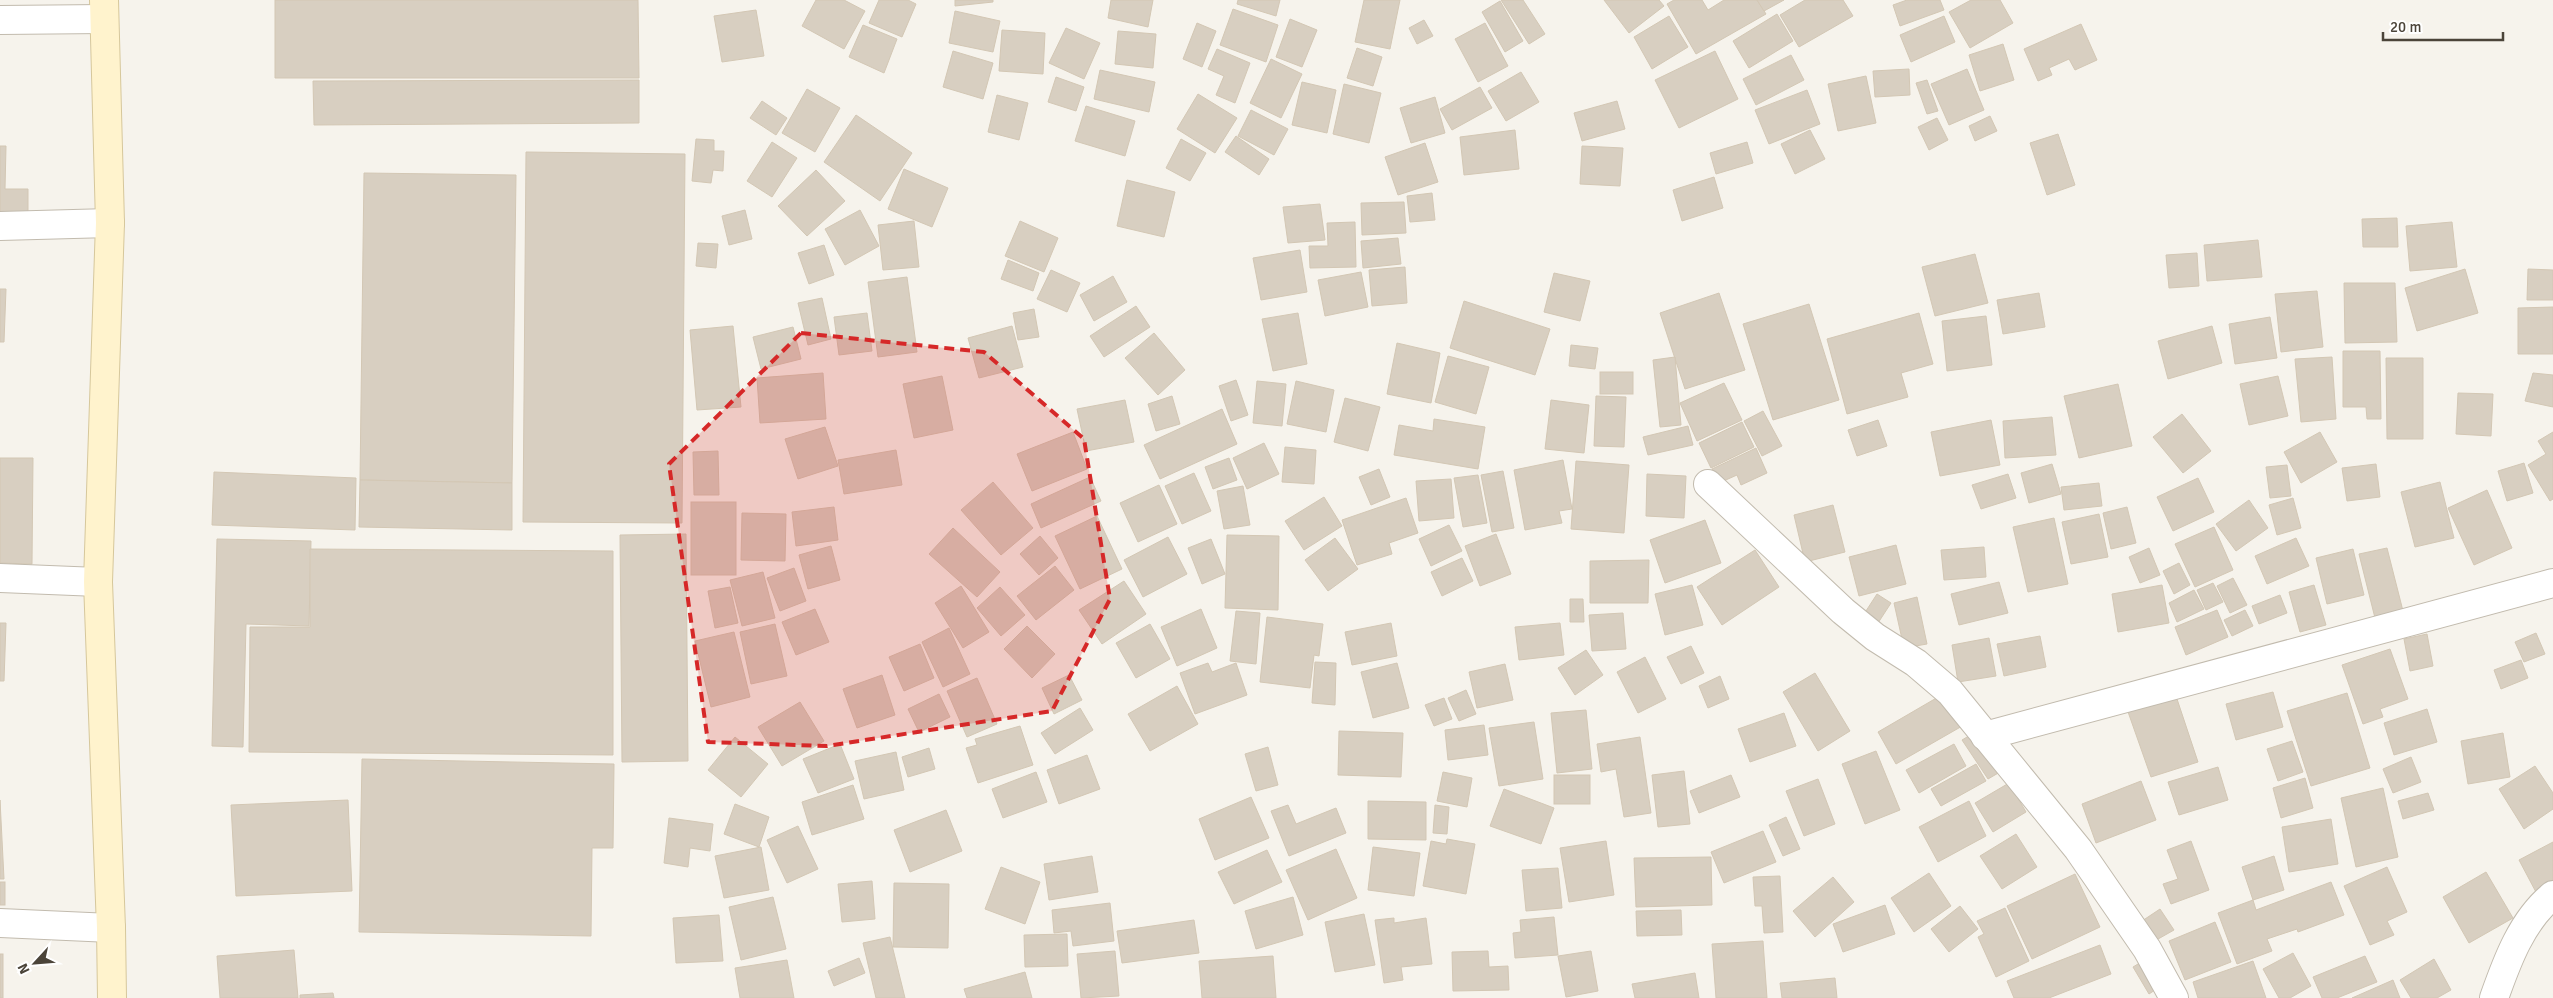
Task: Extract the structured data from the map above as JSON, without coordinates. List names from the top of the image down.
{
  "scale_bar": "20 m",
  "north": "bottom left"
}
